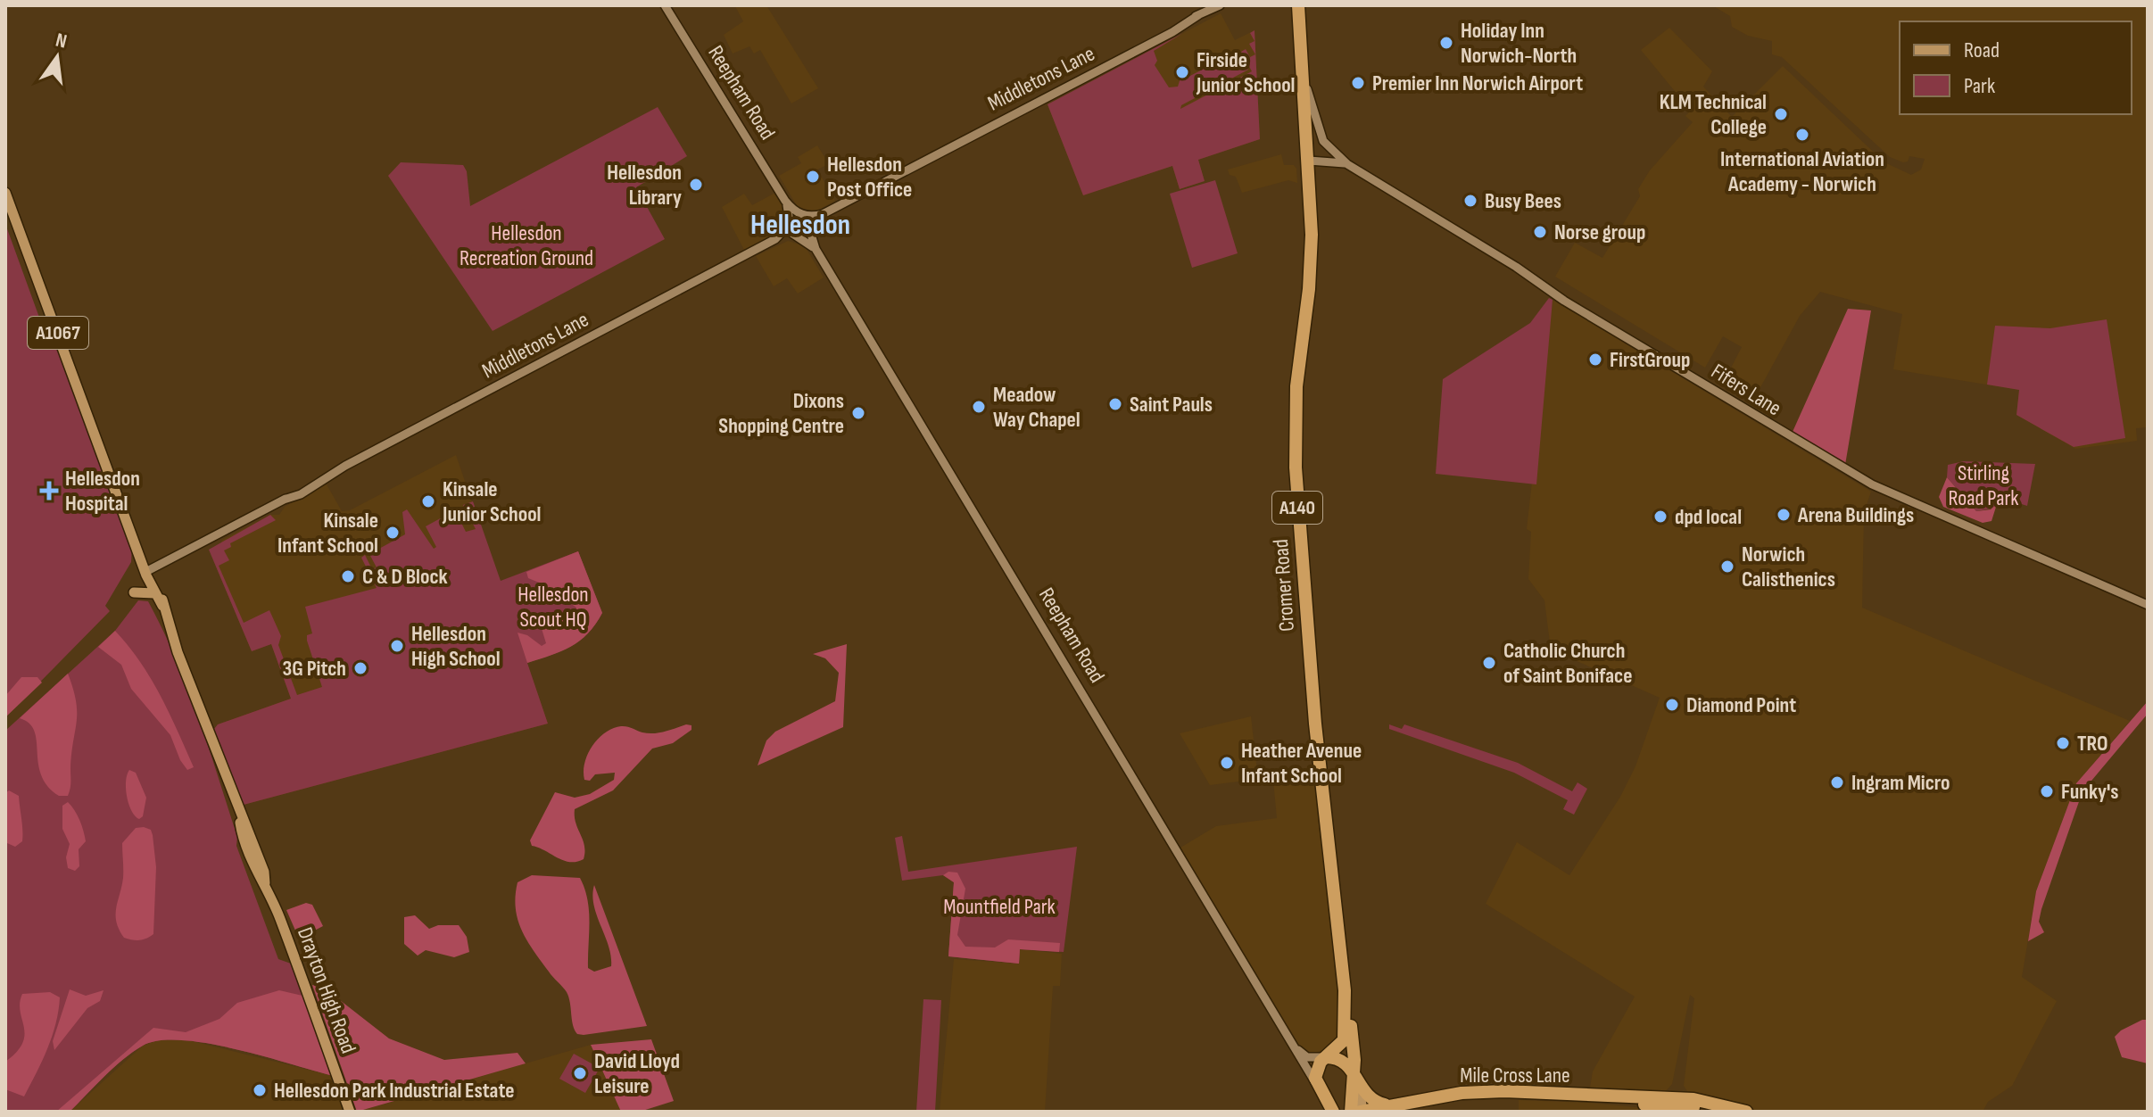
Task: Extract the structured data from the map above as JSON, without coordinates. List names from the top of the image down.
{
  "streets": {
    "highway": [
      "Reepham Road",
      "A140",
      "Cromer Road",
      "Mile Cross Lane"
    ],
    "main road": ["A1067", "Drayton High Road"],
    "street": ["Middletons Lane", "Fifers Lane"]
  },
  "crossings": [
    ["Middletons Lane", "Reepham Road"],
    ["Middletons Lane", "Drayton High Road"],
    ["Reepham Road", "A140"],
    ["Reepham Road", "Cromer Road"],
    ["Fifers Lane", "Cromer Road"],
    ["A140", "Cromer Road"],
    ["Cromer Road", "Mile Cross Lane"]
  ],
  "districts": ["Hellesdon"],
  "parks": [
    "Hellesdon Recreation Ground",
    "Stirling Road Park",
    "Hellesdon Scout HQ",
    "Mountfield Park"
  ],
  "places": {
    "other": [
      "Holiday Inn Norwich-North",
      "Firside Junior School",
      "Premier Inn Norwich Airport",
      "KLM Technical College",
      "International Aviation Academy - Norwich",
      "Hellesdon Post Office",
      "Hellesdon Library",
      "Busy Bees",
      "Norse group",
      "FirstGroup",
      "Saint Pauls",
      "Meadow Way Chapel",
      "Dixons Shopping Centre",
      "Kinsale Junior School",
      "Arena Buildings",
      "dpd local",
      "Kinsale Infant School",
      "Norwich Calisthenics",
      "C & D Block",
      "Hellesdon High School",
      "Catholic Church of Saint Boniface",
      "3G Pitch",
      "Diamond Point",
      "TRO",
      "Heather Avenue Infant School",
      "Ingram Micro",
      "Funky's",
      "David Lloyd Leisure",
      "Hellesdon Park Industrial Estate"
    ],
    "health": ["Hellesdon Hospital"]
  },
  "legend": ["Road", "Park"],
  "north": "top"
}
